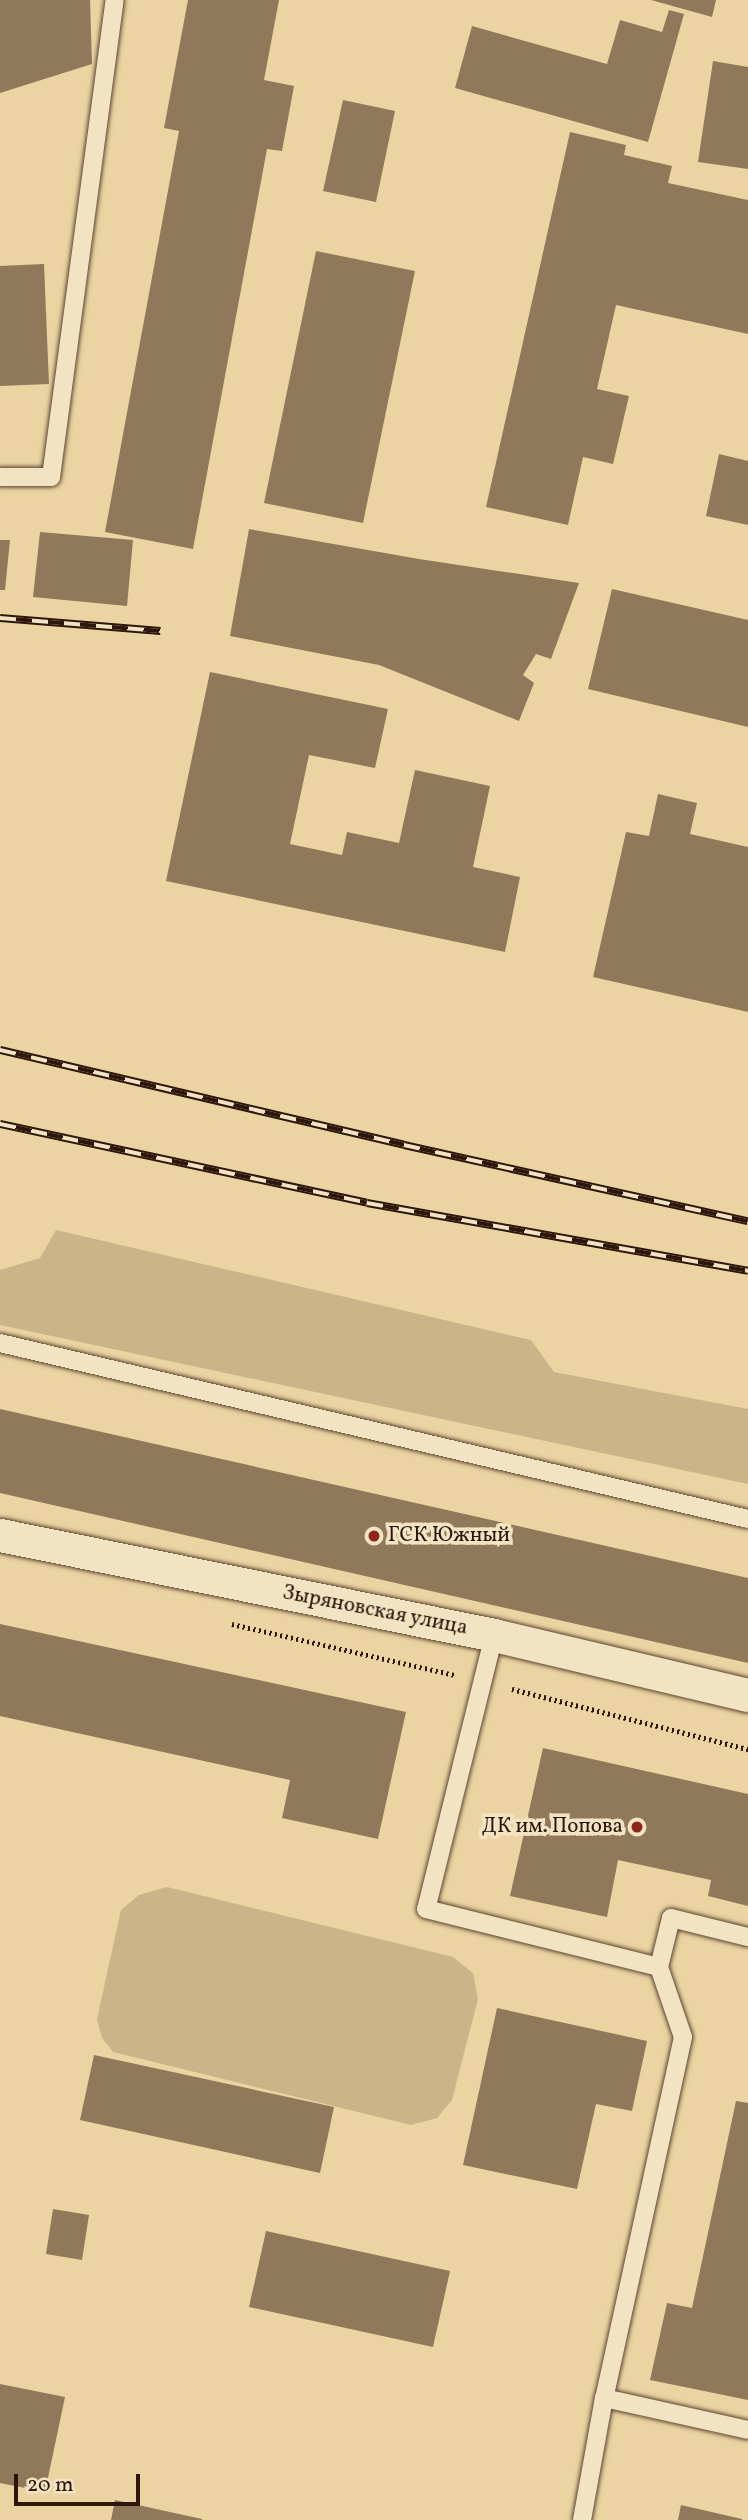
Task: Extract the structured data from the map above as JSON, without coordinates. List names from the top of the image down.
{
  "streets": {
    "street": ["Зыряновская улица"]
  },
  "places": ["ГСК Южный", "ДК им. Попова"],
  "scale_bar": "20 m"
}
